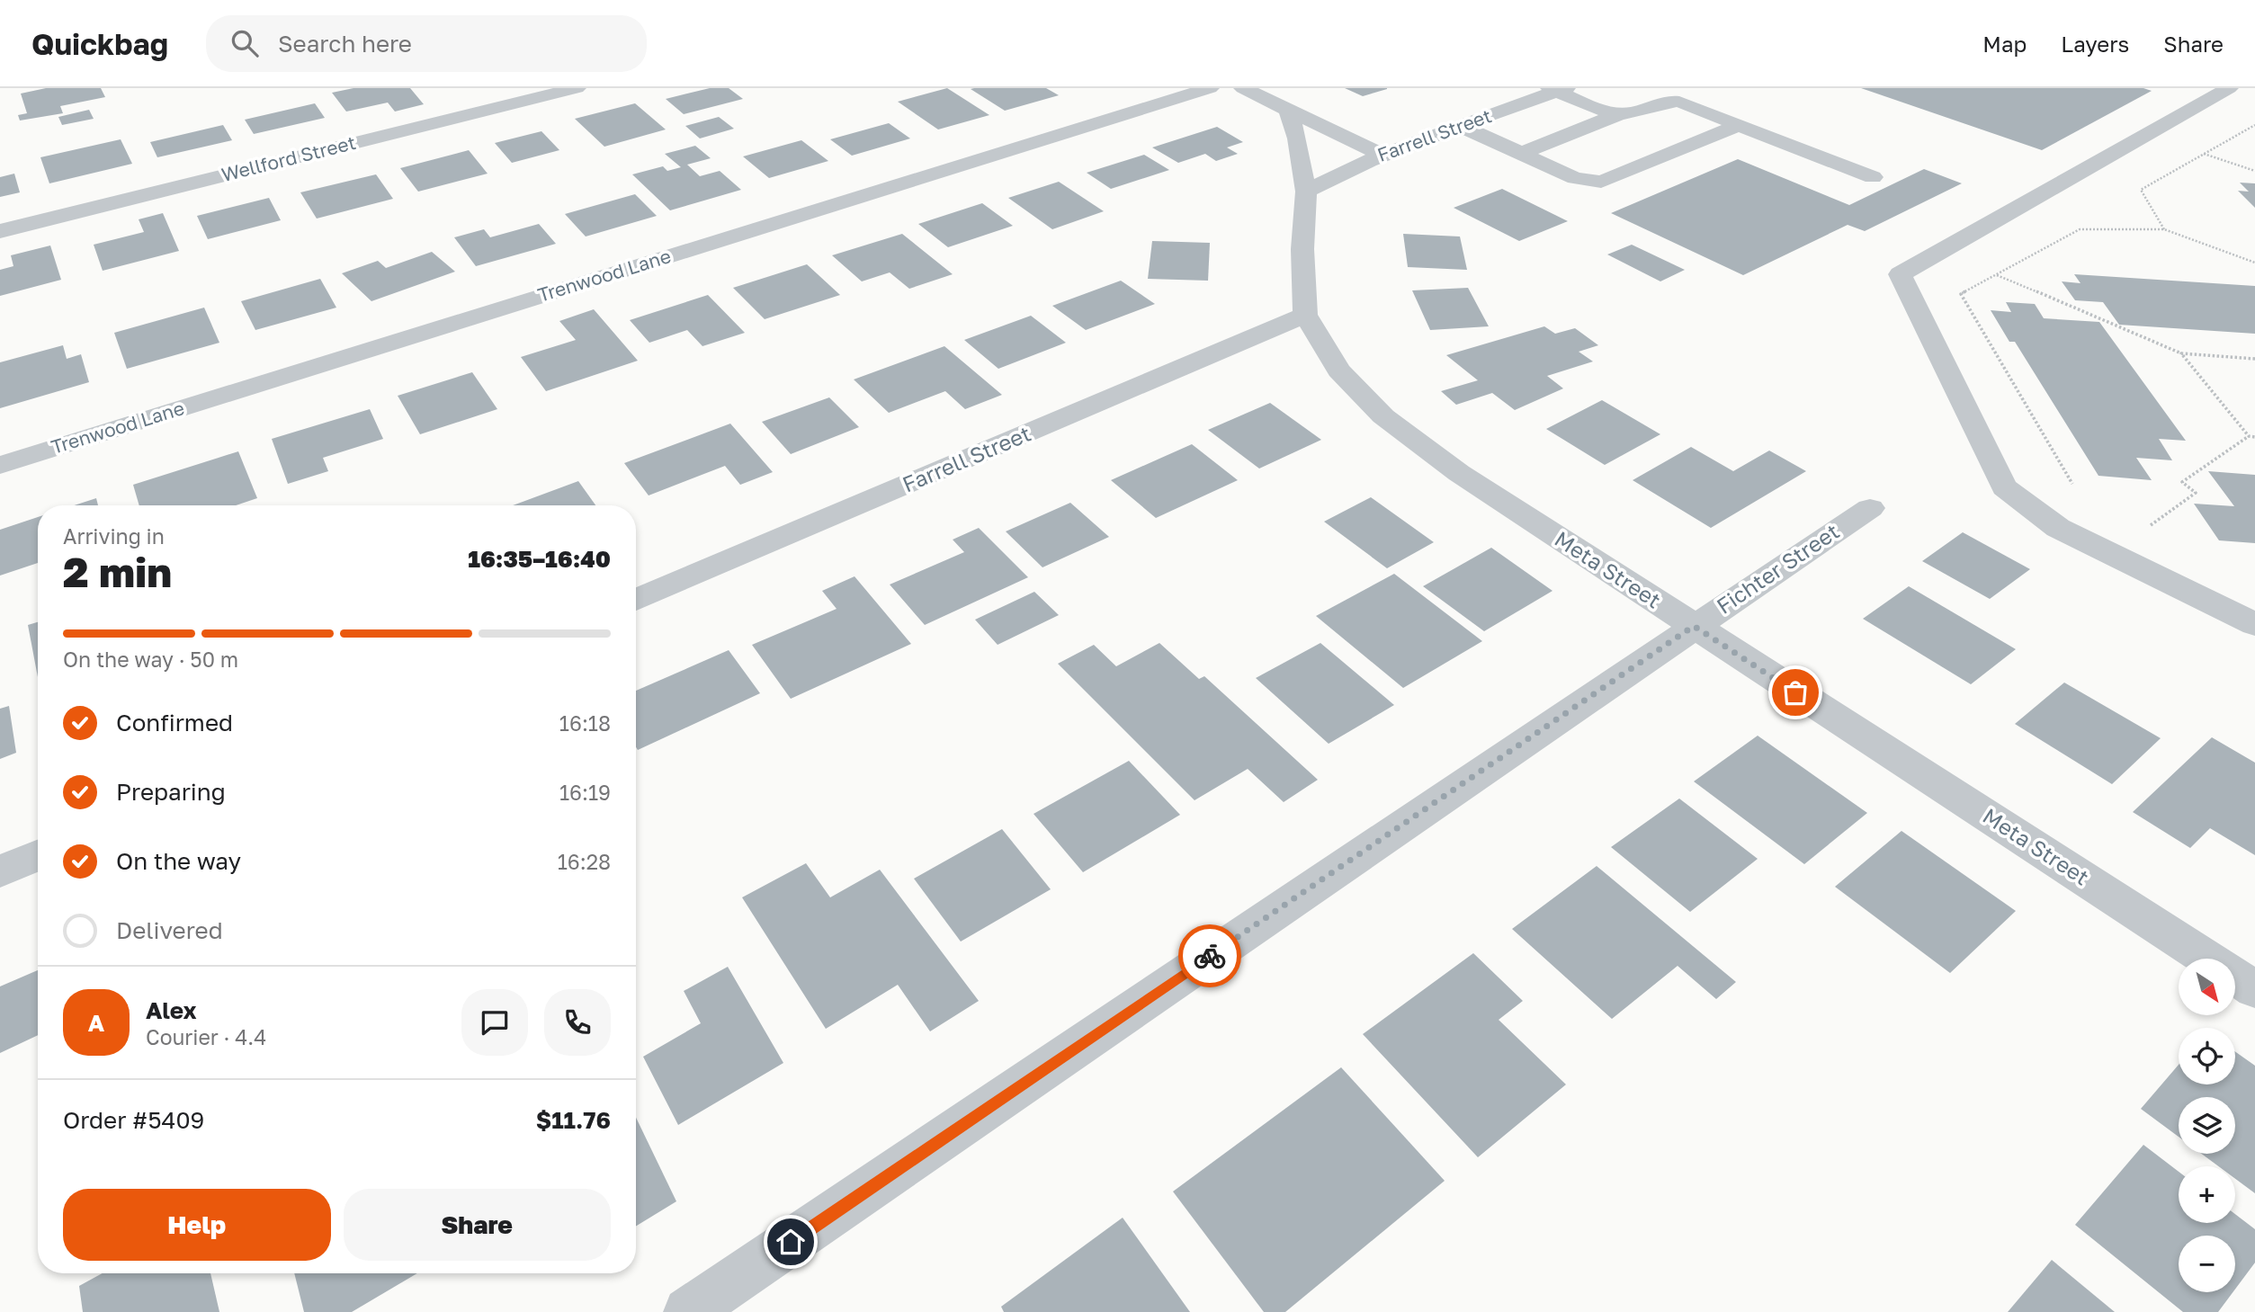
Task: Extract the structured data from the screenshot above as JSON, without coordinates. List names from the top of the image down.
{
  "streets": {
    "street": [
      "Farrell Street",
      "Wellford Street",
      "Trenwood Lane",
      "Fichter Street",
      "Meta Street"
    ]
  },
  "crossings": [
    ["Farrell Street", "Meta Street"],
    ["Fichter Street", "Meta Street"]
  ],
  "north": "bottom right",
  "page": {
    "header": "Quickbag",
    "search": "Search here",
    "nav": ["Map", "Layers", "Share"],
    "heading": ["2 min", "Arriving in", "16:35–16:40"],
    "panel": [
      "Alex",
      "Courier · 4.4",
      "Order #5409",
      "$11.76"
    ],
    "bar": "On the way · 50 m",
    "list": [
      ["Confirmed", "16:18"],
      ["Preparing", "16:19"],
      ["On the way", "16:28"],
      "Delivered"
    ],
    "map_buttons": ["+", "−"],
    "round": "A",
    "buttons": ["Help", "Share"]
  }
}
